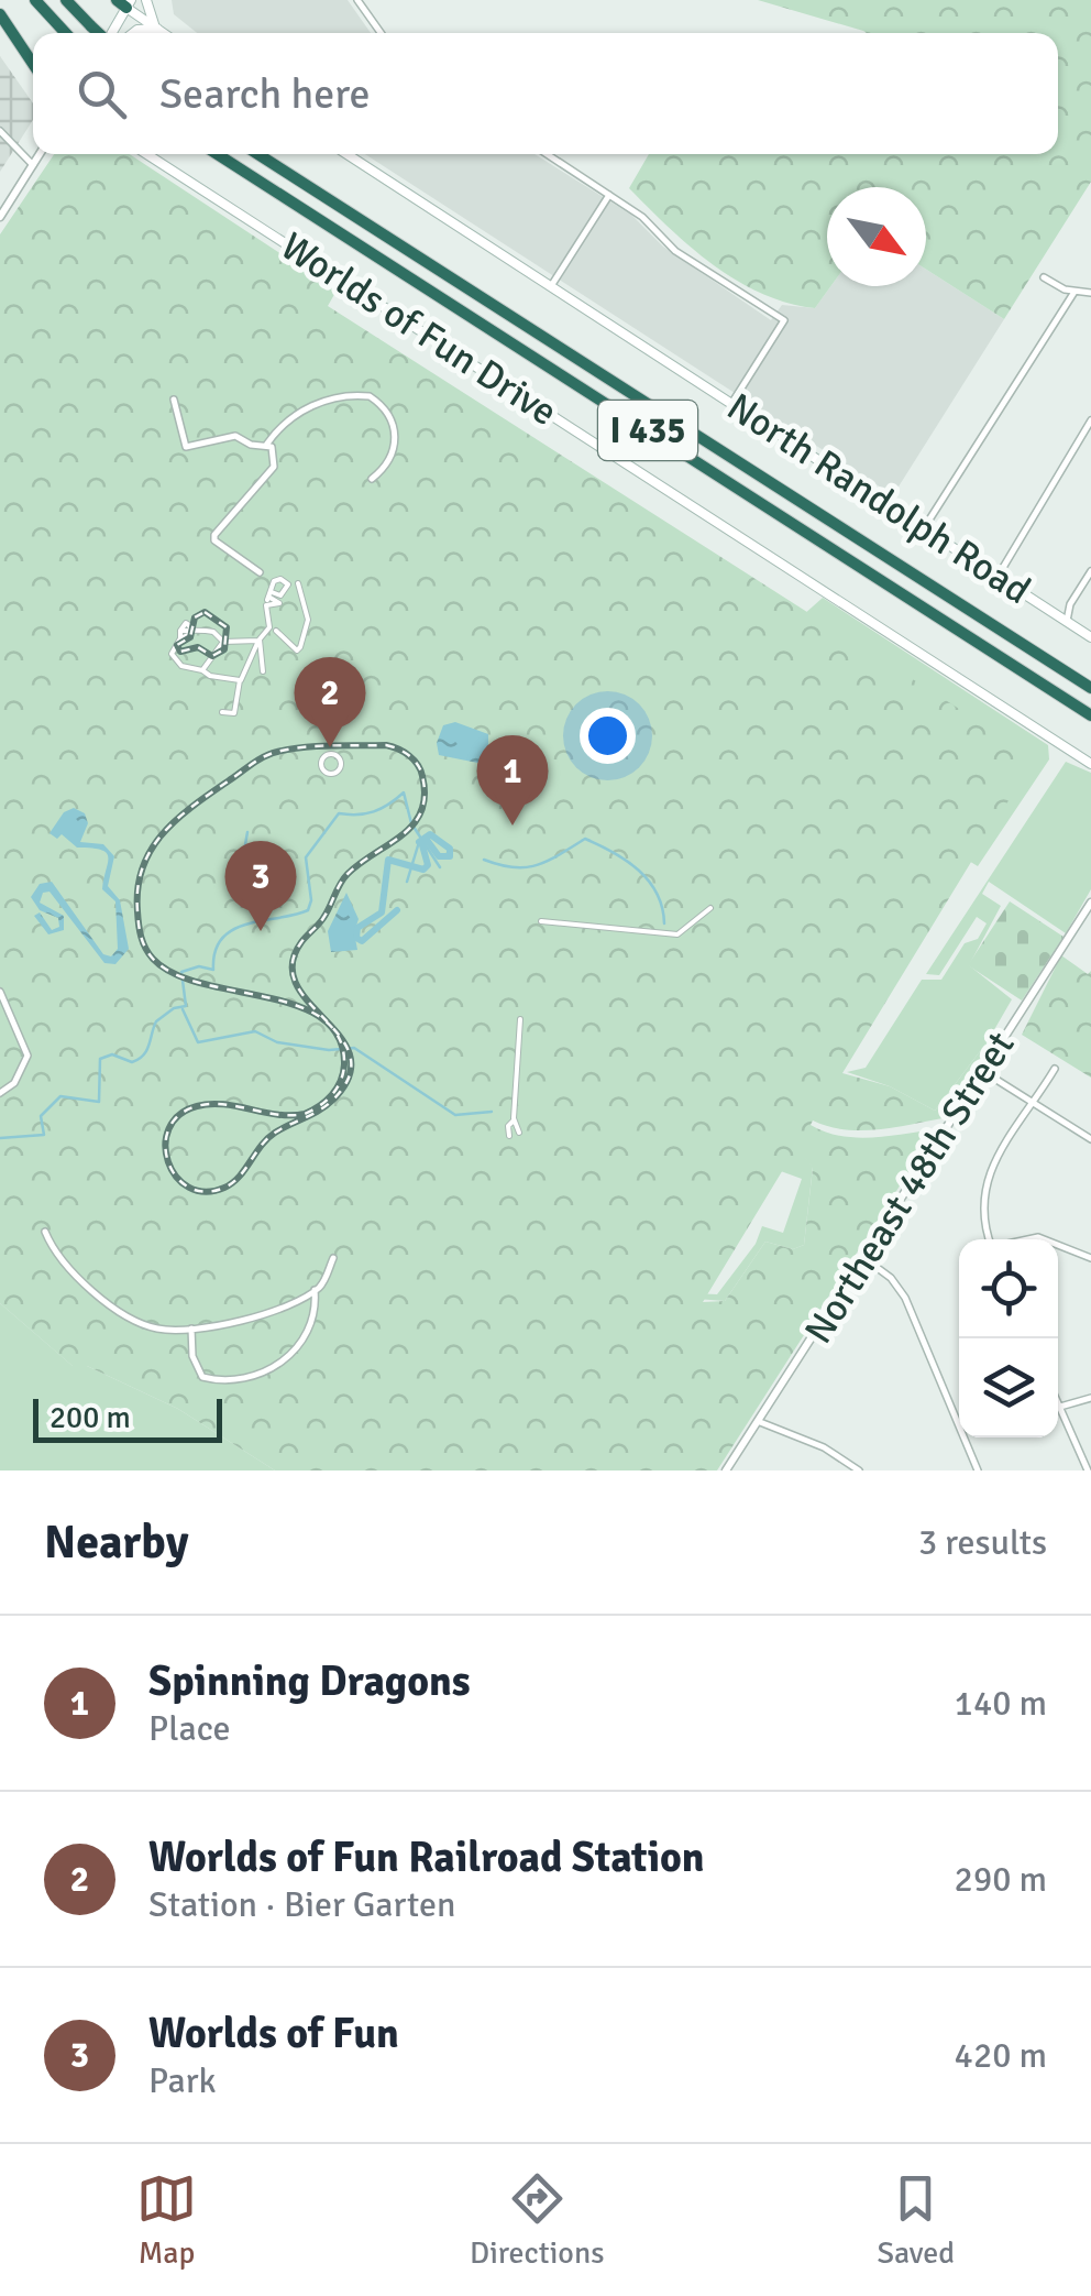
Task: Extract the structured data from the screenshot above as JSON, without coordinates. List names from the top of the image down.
{
  "streets": {
    "highway": ["I 435"],
    "main road": ["Worlds of Fun Drive", "North Randolph Road"],
    "street": ["Northeast 48th Street"]
  },
  "scale_bar": "200 m",
  "north": "bottom right",
  "page": {
    "search": "Search here",
    "pins": ["2", "1", "3"],
    "scale": "200 m",
    "heading": ["Nearby", "3 results"],
    "list": [
      {
        "mark": "1",
        "name": "Spinning Dragons",
        "note": "Place",
        "value": "140 m"
      },
      {
        "mark": "2",
        "name": "Worlds of Fun Railroad Station",
        "note": "Station · Bier Garten",
        "value": "290 m"
      },
      {
        "mark": "3",
        "name": "Worlds of Fun",
        "note": "Park",
        "value": "420 m"
      }
    ],
    "nav": ["Map", "Directions", "Saved"]
  }
}
